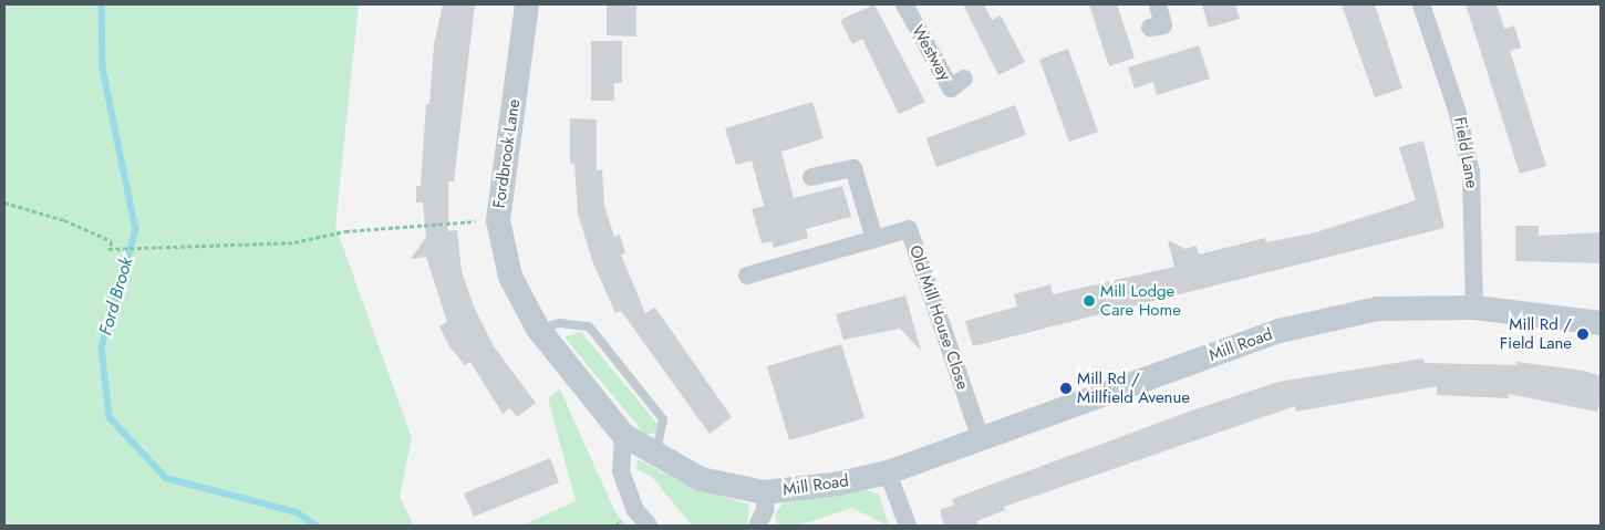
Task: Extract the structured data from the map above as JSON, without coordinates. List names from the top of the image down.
{
  "streets": {
    "street": [
      "Westway",
      "Field Lane",
      "Fordbrook Lane",
      "Old Mill House Close",
      "Mill Road"
    ]
  },
  "crossings": [
    ["Field Lane", "Mill Road"],
    ["Fordbrook Lane", "Mill Road"],
    ["Old Mill House Close", "Mill Road"]
  ],
  "water": ["Ford Brook"],
  "places": ["Mill Lodge Care Home", "Mill Rd / Field Lane", "Mill Rd / Millfield Avenue"]
}
